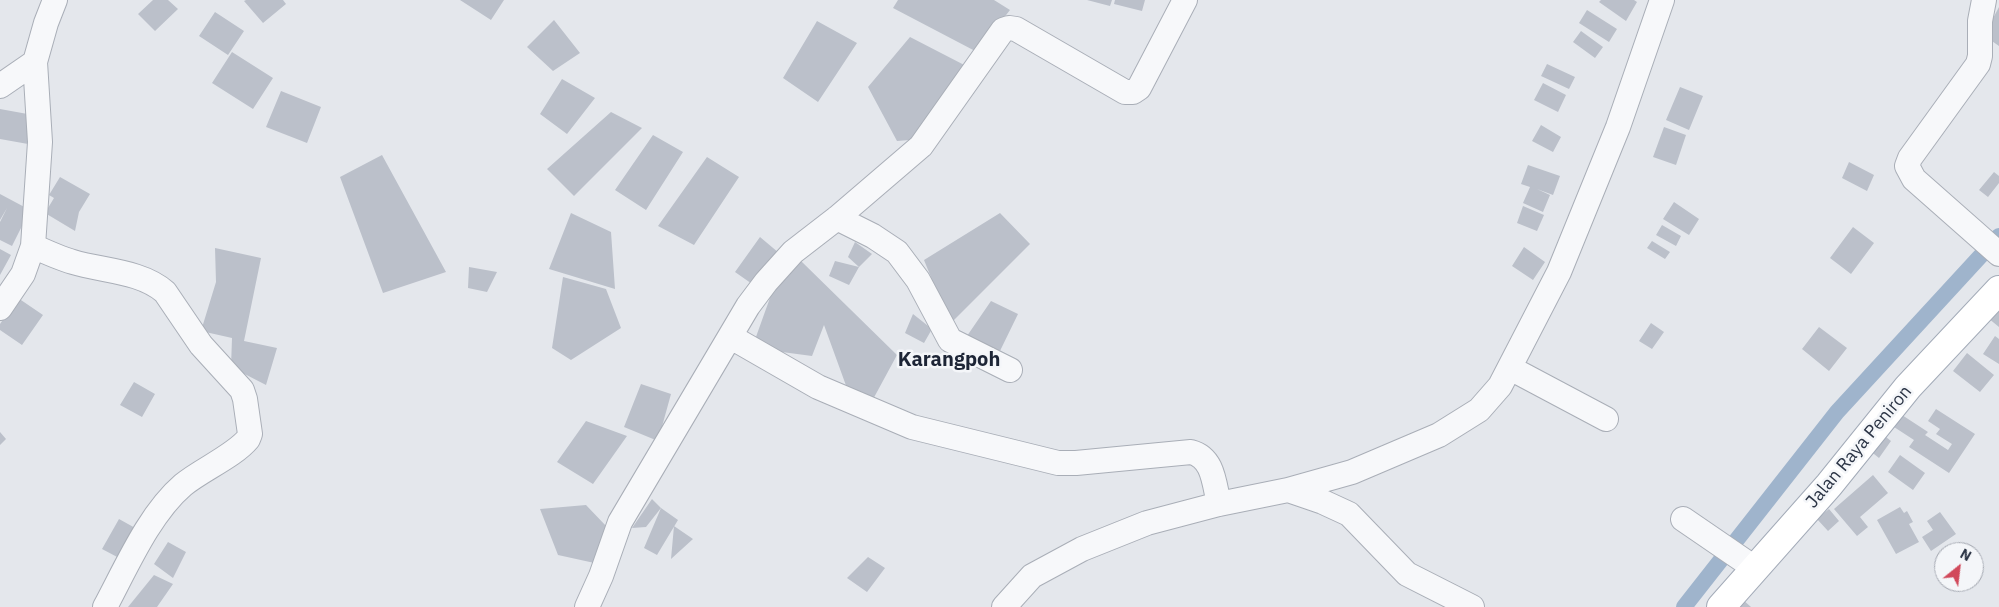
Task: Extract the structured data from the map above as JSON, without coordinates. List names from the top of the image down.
{
  "streets": {
    "main road": ["Jalan Raya Peniron"]
  },
  "districts": ["Karangpoh"],
  "north": "top right"
}
